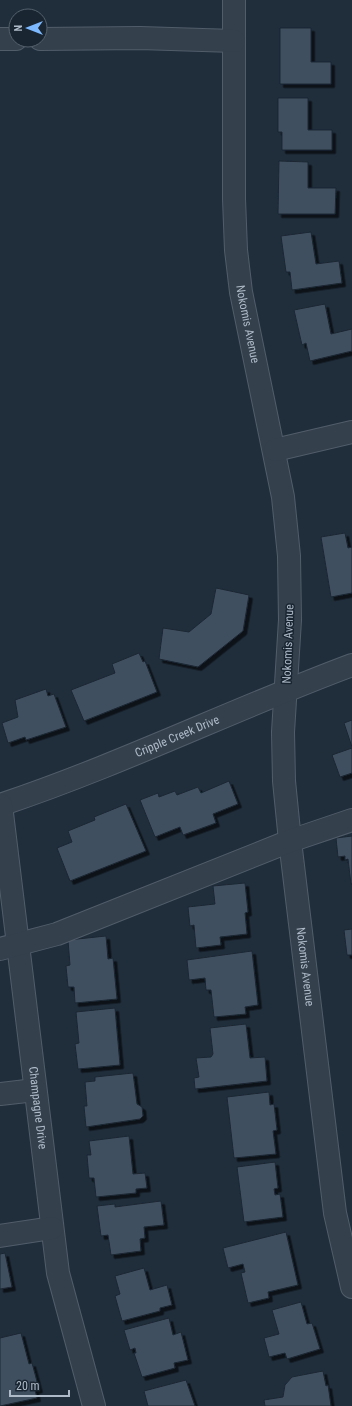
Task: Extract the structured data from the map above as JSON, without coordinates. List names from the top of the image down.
{
  "streets": {
    "street": ["Nokomis Avenue", "Cripple Creek Drive", "Champagne Drive"]
  },
  "crossings": [
    ["Nokomis Avenue", "Cripple Creek Drive"],
    ["Cripple Creek Drive", "Champagne Drive"]
  ],
  "scale_bar": "20 m",
  "north": "left"
}
